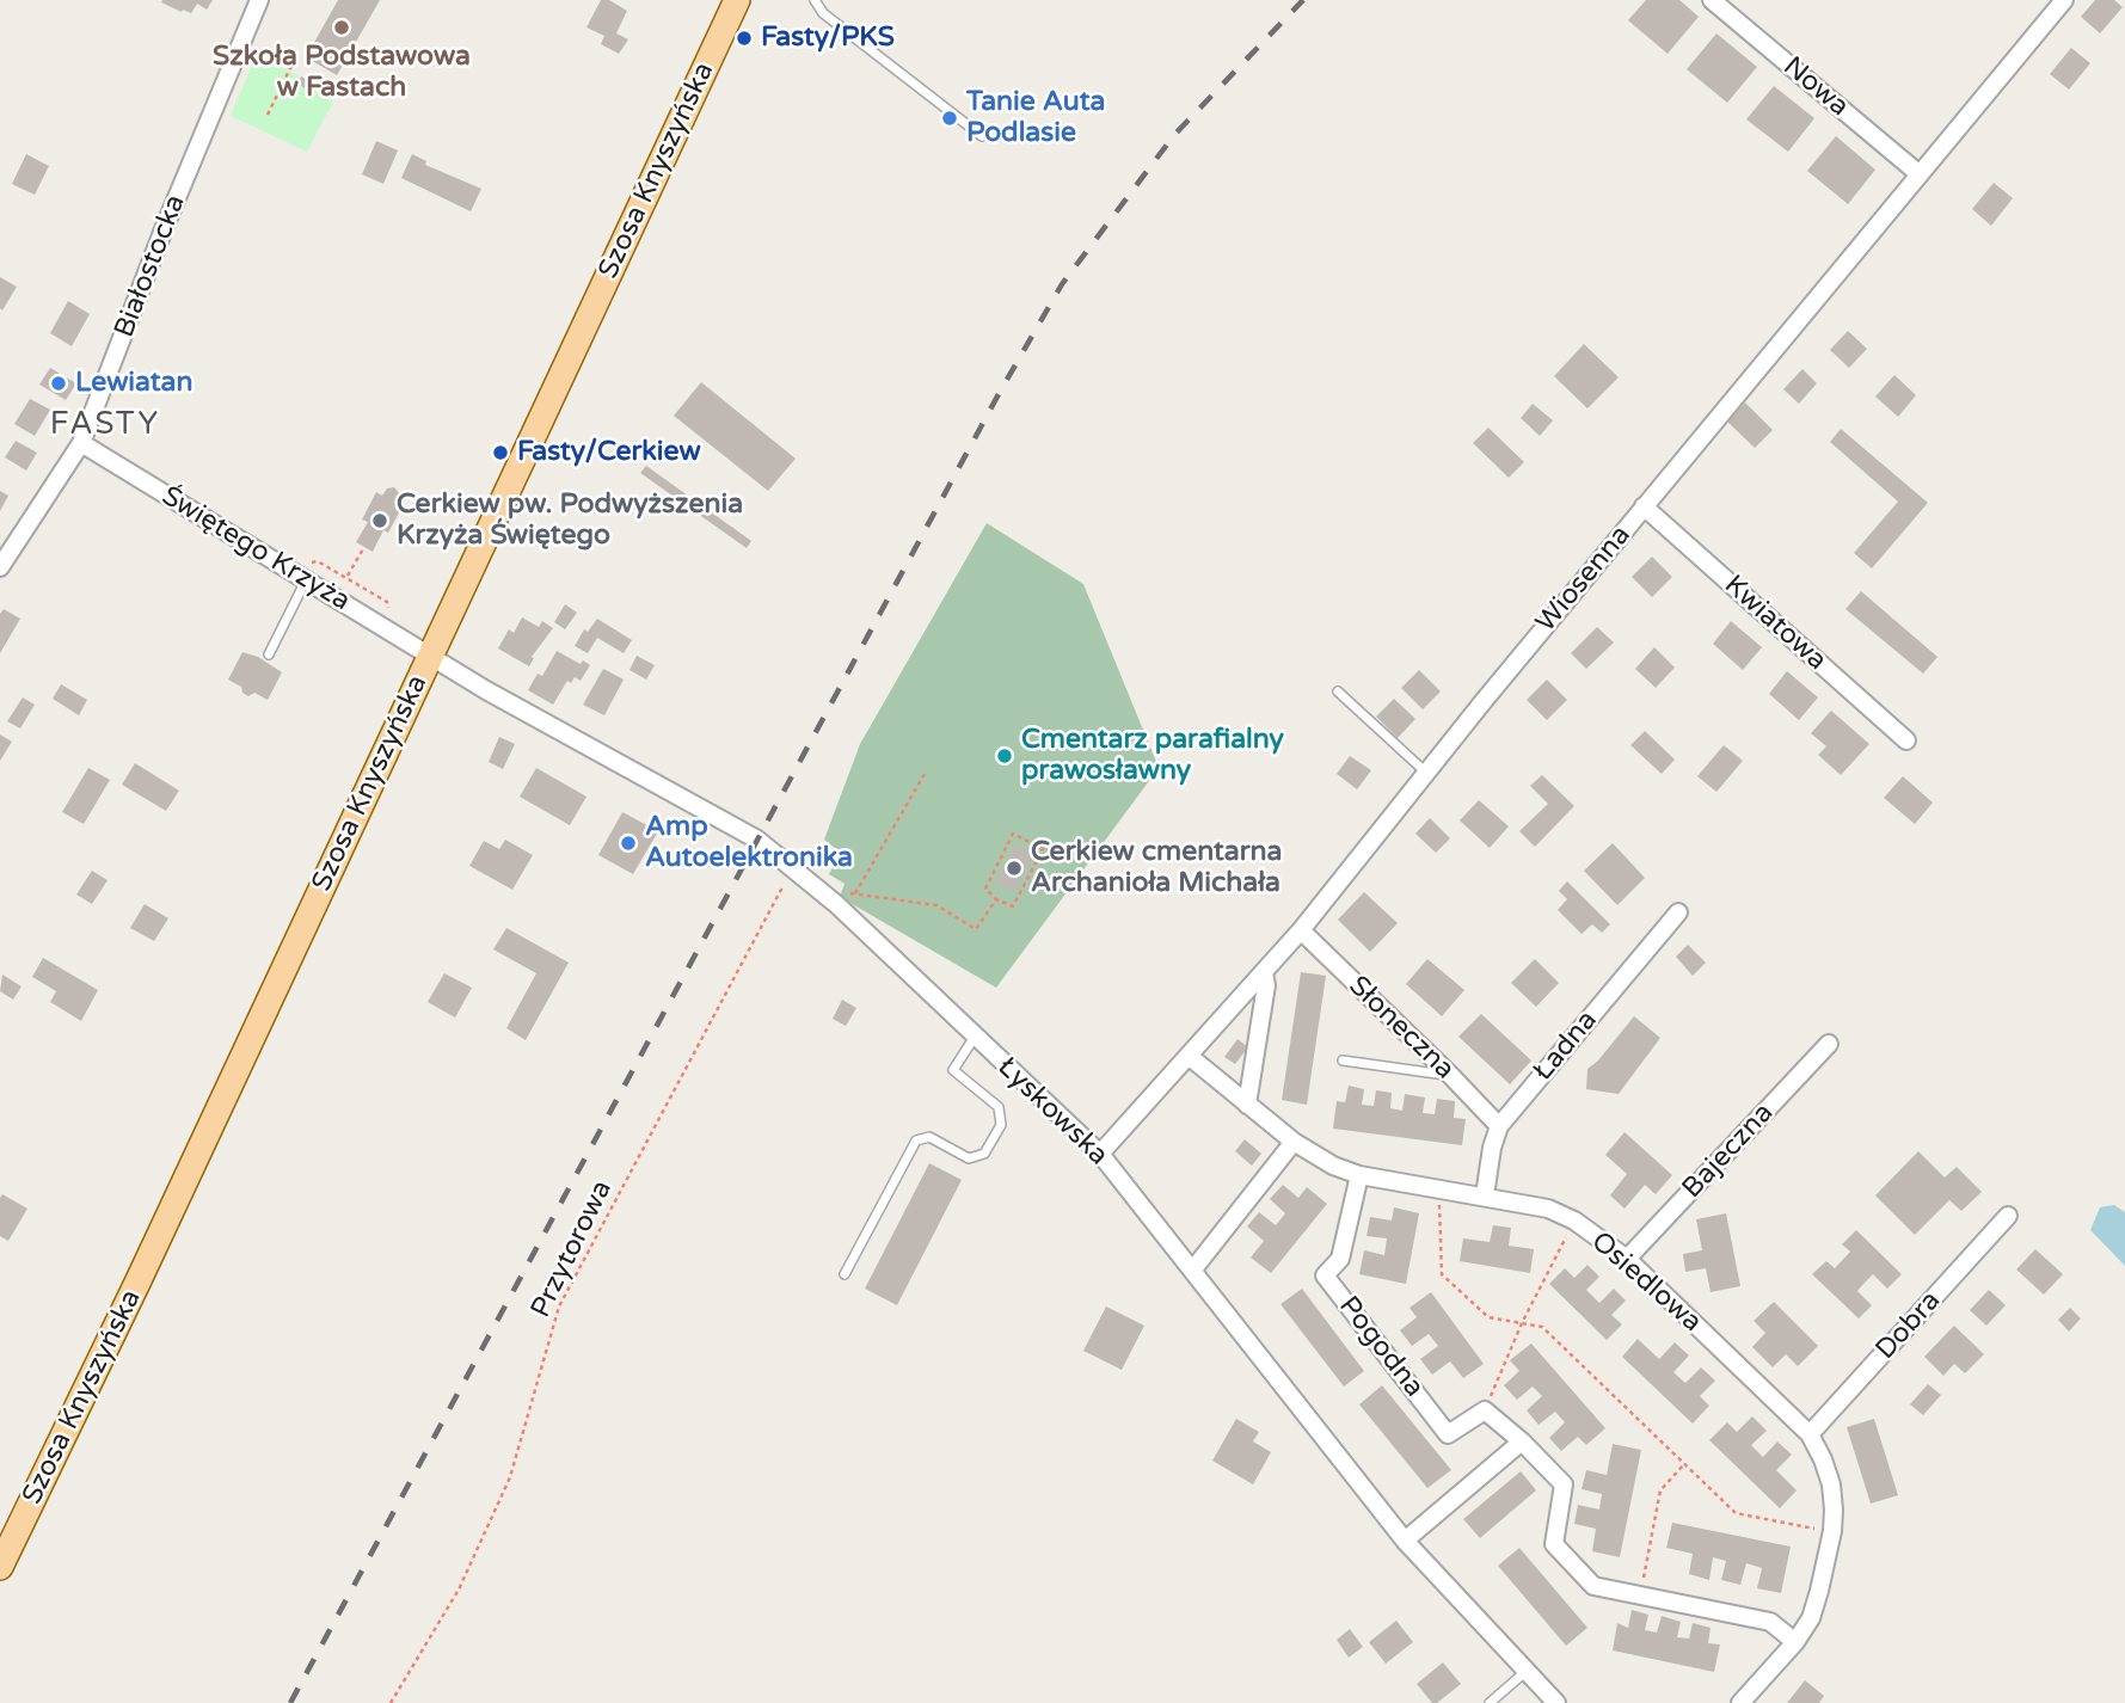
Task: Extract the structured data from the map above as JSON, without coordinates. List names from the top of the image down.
{
  "streets": {
    "main road": ["Szosa Knyszyńska"],
    "street": [
      "Nowa",
      "Białostocka",
      "Świętego Krzyża",
      "Wiosenna",
      "Kwiatowa",
      "Słoneczna",
      "Ładna",
      "Łyskowska",
      "Bajeczna",
      "Osiedlowa",
      "Dobra",
      "Pogodna"
    ],
    "path": ["Przytorowa"]
  },
  "crossings": [
    ["Nowa", "Wiosenna"],
    ["Szosa Knyszyńska", "Świętego Krzyża"],
    ["Szosa Knyszyńska", "Łyskowska"],
    ["Białostocka", "Świętego Krzyża"],
    ["Świętego Krzyża", "Łyskowska"],
    ["Wiosenna", "Kwiatowa"],
    ["Wiosenna", "Słoneczna"],
    ["Wiosenna", "Łyskowska"],
    ["Wiosenna", "Osiedlowa"],
    ["Słoneczna", "Ładna"],
    ["Ładna", "Osiedlowa"],
    ["Łyskowska", "Przytorowa"],
    ["Bajeczna", "Osiedlowa"],
    ["Osiedlowa", "Dobra"],
    ["Osiedlowa", "Pogodna"]
  ],
  "districts": ["FASTY"],
  "places": [
    "Szkoła Podstawowa w Fastach",
    "Fasty/PKS",
    "Tanie Auta Podlasie",
    "Lewiatan",
    "Fasty/Cerkiew",
    "Cerkiew pw. Podwyższenia Krzyża Świętego",
    "Cmentarz parafialny prawosławny",
    "Amp Autoelektronika",
    "Cerkiew cmentarna Archanioła Michała"
  ]
}
